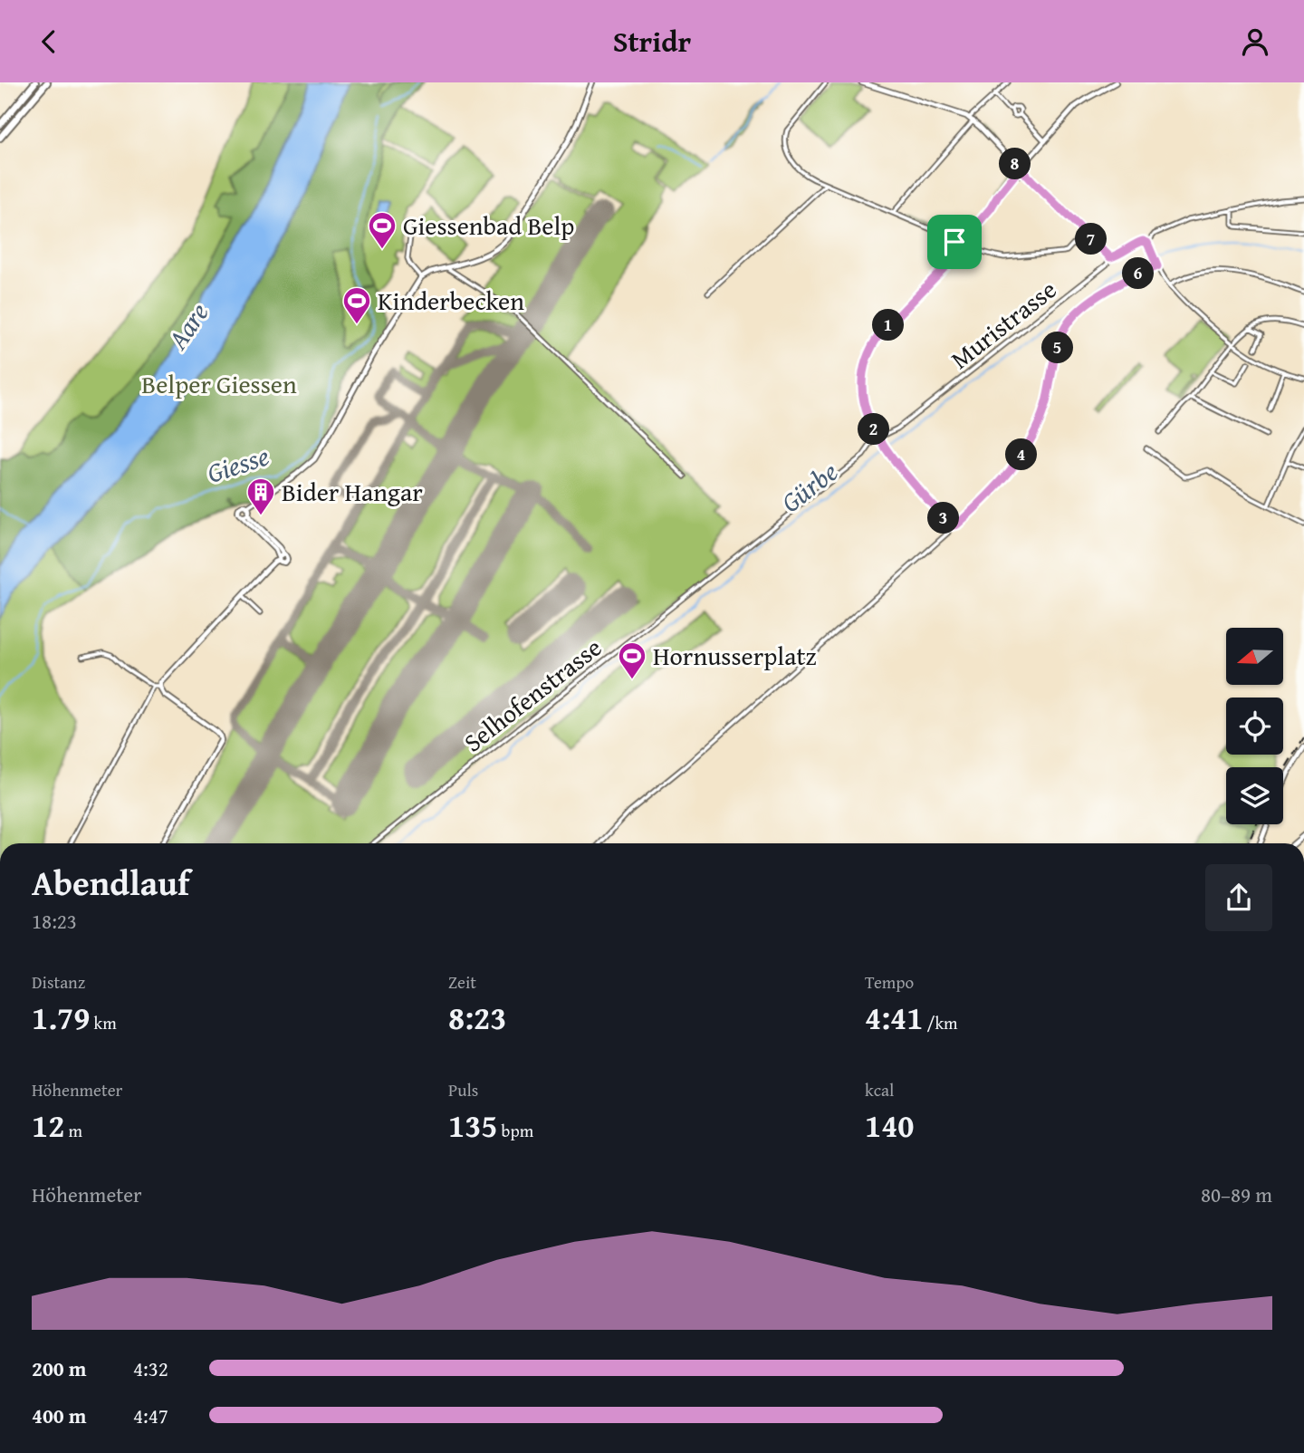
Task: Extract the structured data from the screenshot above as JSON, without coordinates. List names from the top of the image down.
{
  "streets": {
    "street": ["Muristrasse", "Selhofenstrasse"]
  },
  "crossings": [
    ["Muristrasse", "Selhofenstrasse"]
  ],
  "water": ["Aare", "Giesse", "Gürbe"],
  "parks": ["Belper Giessen"],
  "places": {
    "sports": ["Giessenbad Belp", "Kinderbecken", "Hornusserplatz"],
    "building": ["Bider Hangar"]
  },
  "north": "left",
  "page": {
    "header": "Stridr",
    "pins": [
      "8",
      "7",
      "6",
      "1",
      "5",
      "2",
      "4",
      "3"
    ],
    "heading": ["Abendlauf", "18:23"],
    "stats": [
      ["Distanz", "1.79 km"],
      ["Zeit", "8:23"],
      ["Tempo", "4:41 /km"],
      ["Höhenmeter", "12 m"],
      ["Puls", "135 bpm"],
      ["kcal", "140"]
    ],
    "chart": ["Höhenmeter", "80–89 m"],
    "list": [
      {
        "name": "200 m",
        "note": "4:32"
      },
      {
        "name": "400 m",
        "note": "4:47"
      }
    ]
  }
}
